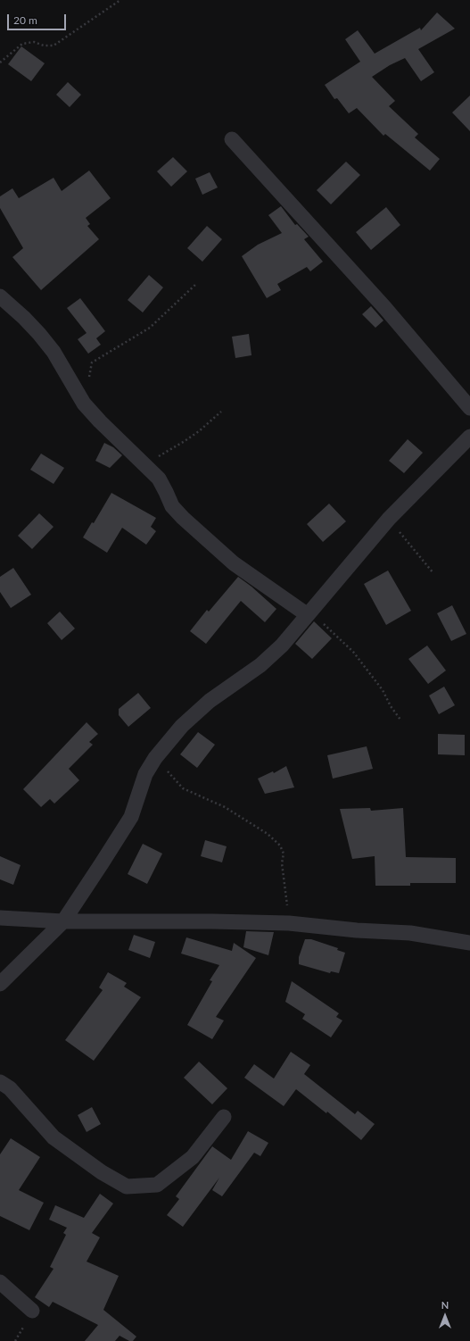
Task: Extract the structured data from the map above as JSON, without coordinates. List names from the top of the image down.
{
  "scale_bar": "20 m",
  "north": "top"
}
